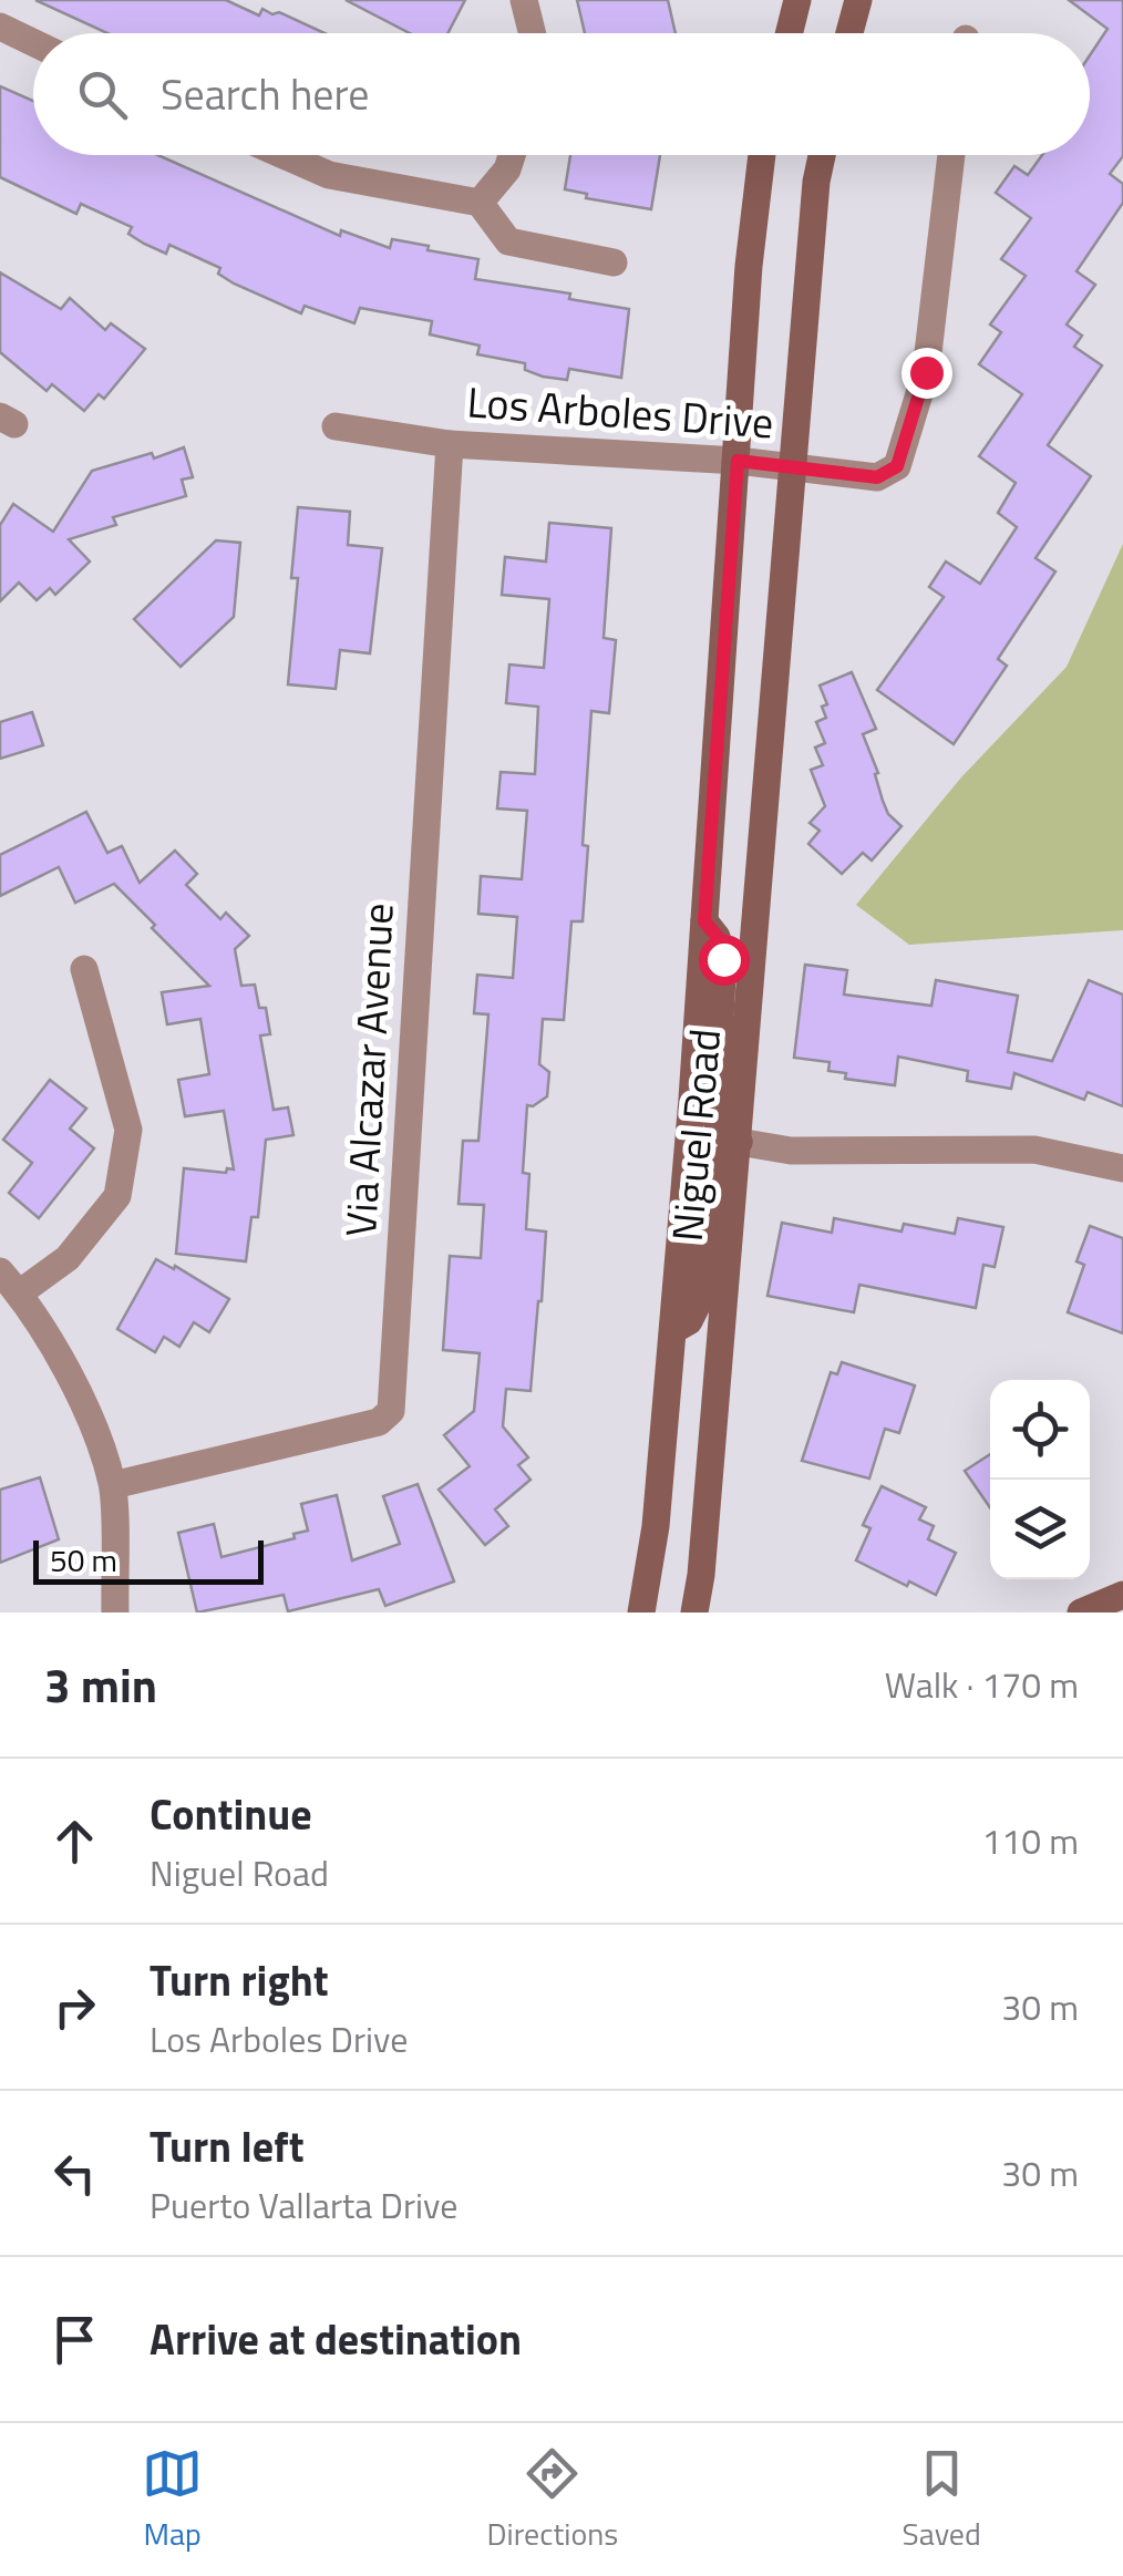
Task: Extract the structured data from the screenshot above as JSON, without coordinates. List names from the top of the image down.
{
  "streets": {
    "main road": ["Niguel Road"],
    "street": ["Los Arboles Drive", "Via Alcazar Avenue"]
  },
  "crossings": [
    ["Los Arboles Drive", "Via Alcazar Avenue"],
    ["Los Arboles Drive", "Niguel Road"]
  ],
  "scale_bar": "50 m",
  "page": {
    "search": "Search here",
    "scale": "50 m",
    "heading": ["3 min", "Walk · 170 m"],
    "list": [
      ["Continue", "Niguel Road", "110 m"],
      ["Turn right", "Los Arboles Drive", "30 m"],
      ["Turn left", "Puerto Vallarta Drive", "30 m"],
      "Arrive at destination"
    ],
    "nav": ["Map", "Directions", "Saved"]
  }
}
